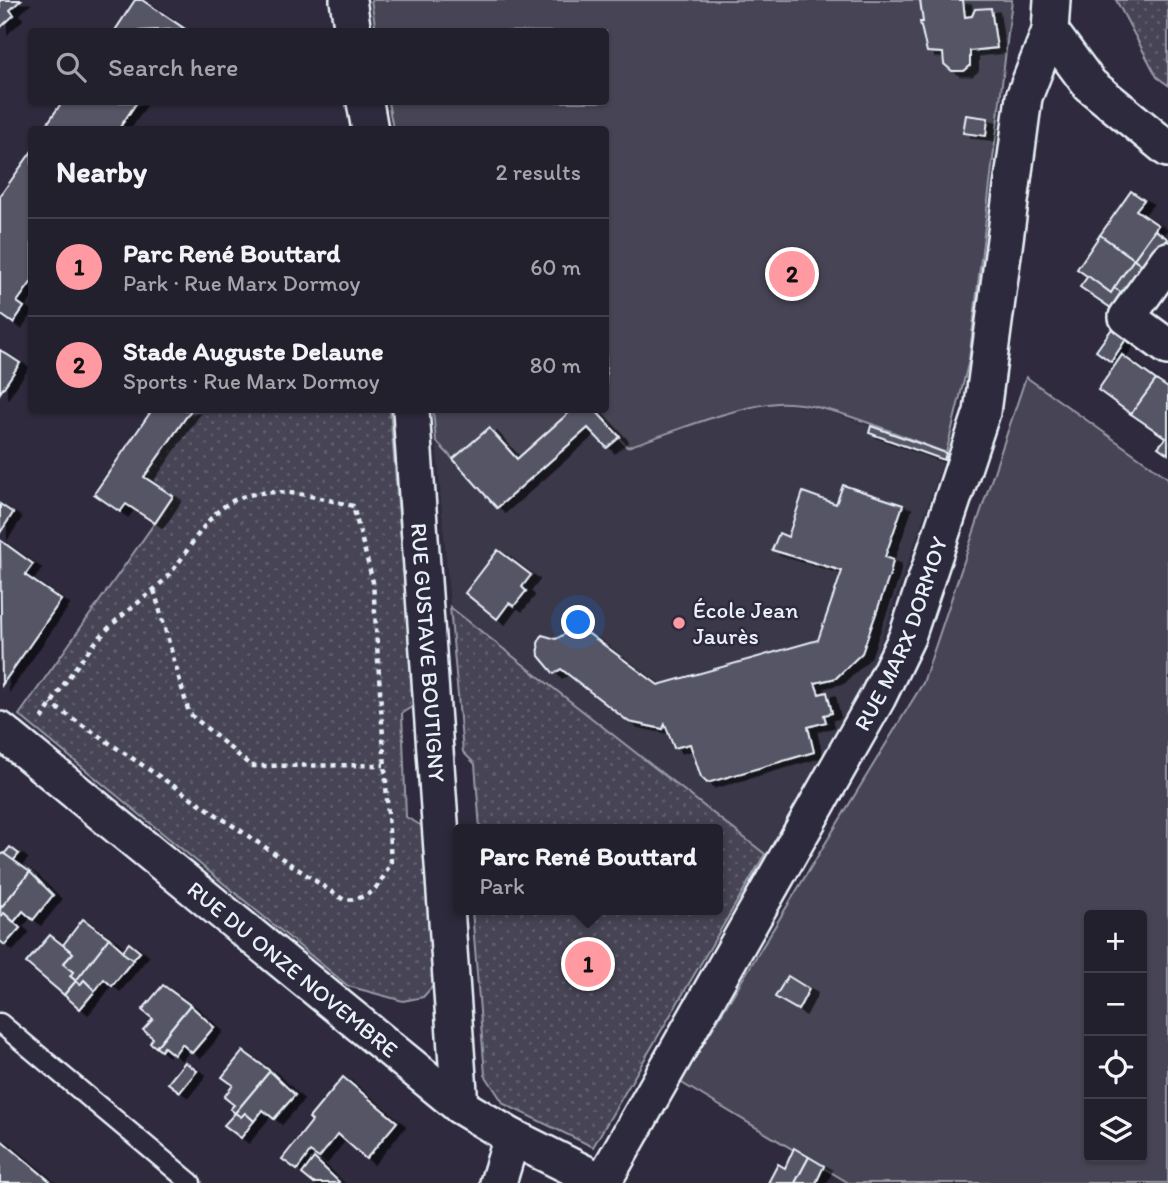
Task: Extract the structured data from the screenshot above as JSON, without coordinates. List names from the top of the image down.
{
  "streets": {
    "street": ["RUE MARX DORMOY", "RUE GUSTAVE BOUTIGNY", "RUE DU ONZE NOVEMBRE"]
  },
  "crossings": [
    ["RUE MARX DORMOY", "RUE DU ONZE NOVEMBRE"],
    ["RUE GUSTAVE BOUTIGNY", "RUE DU ONZE NOVEMBRE"]
  ],
  "places": ["École Jean Jaurès"],
  "page": {
    "search": "Search here",
    "heading": ["Nearby", "2 results"],
    "list": [
      {
        "mark": "1",
        "name": "Parc René Bouttard",
        "note": "Park · Rue Marx Dormoy",
        "value": "60 m"
      },
      {
        "mark": "2",
        "name": "Stade Auguste Delaune",
        "note": "Sports · Rue Marx Dormoy",
        "value": "80 m"
      }
    ],
    "pins": ["2", "1"],
    "popup": ["Parc René Bouttard", "Park"],
    "map_buttons": ["+", "−"]
  }
}
